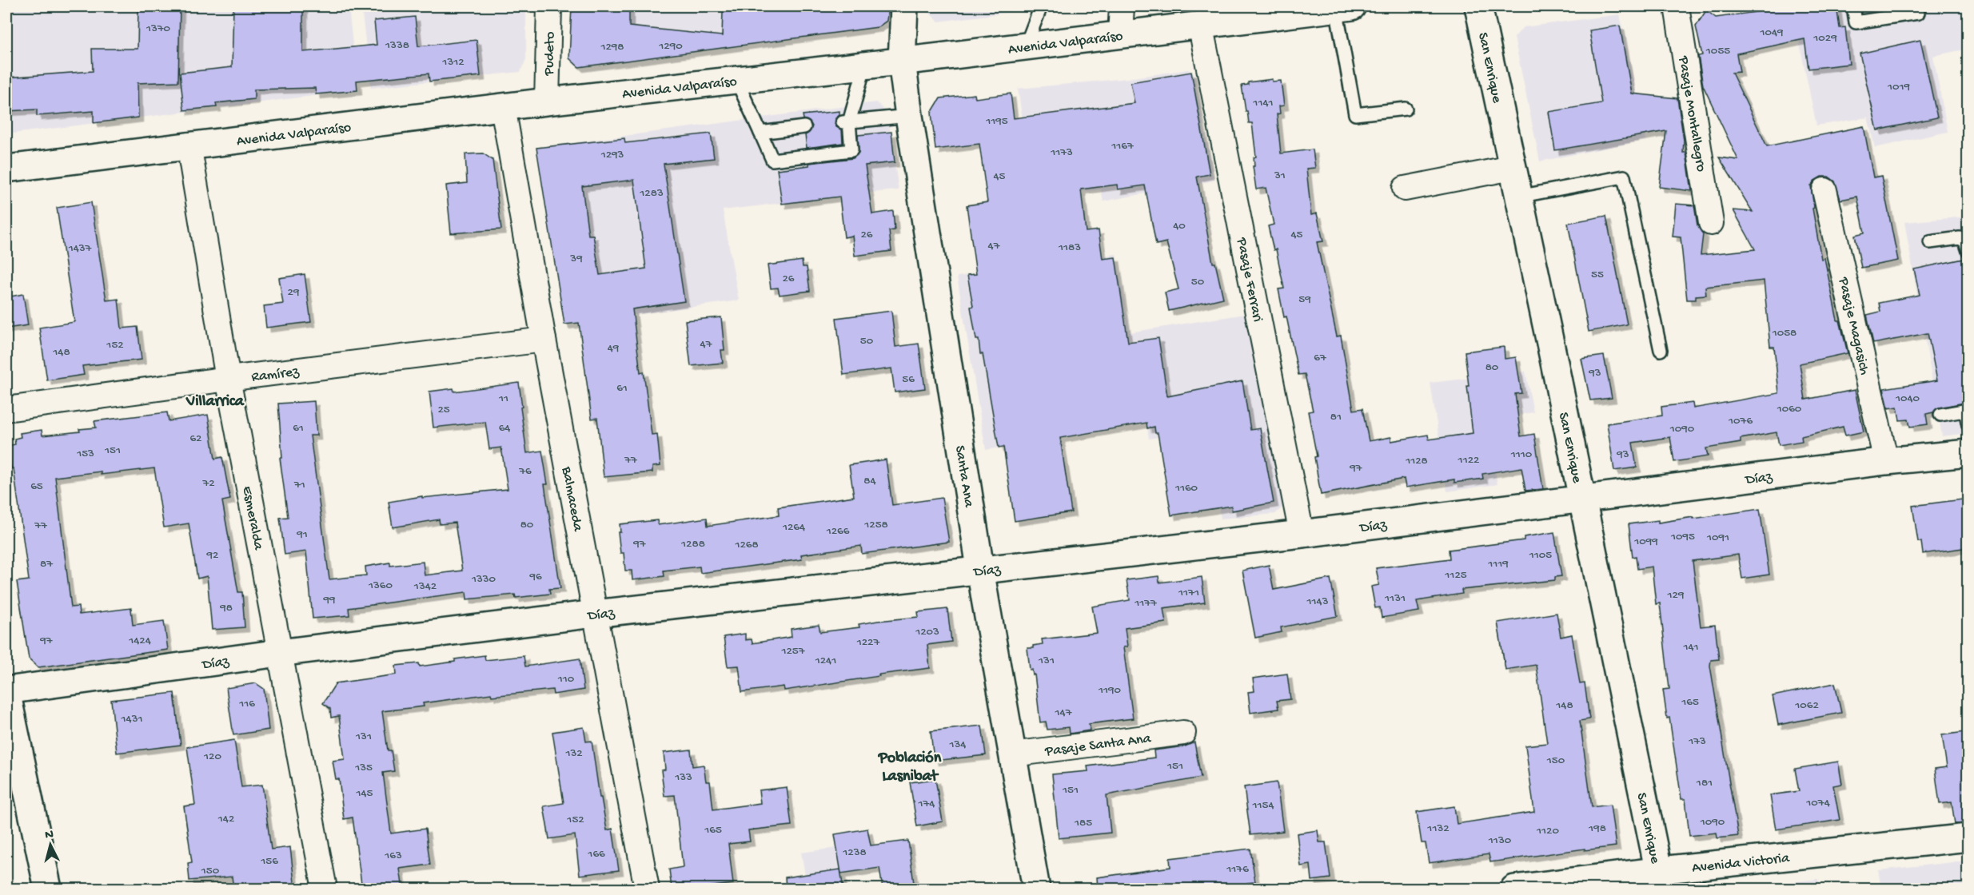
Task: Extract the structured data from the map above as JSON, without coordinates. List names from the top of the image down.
{
  "streets": {
    "street": [
      "Avenida Valparaíso",
      "Pudeto",
      "San Enrique",
      "Pasaje Montallegro",
      "Pasaje Ferrari",
      "Pasaje Magasich",
      "Ramírez",
      "Santa Ana",
      "Díaz",
      "Balmaceda",
      "Esmeralda",
      "Pasaje Santa Ana",
      "Avenida Victoria"
    ]
  },
  "crossings": [
    ["Avenida Valparaíso", "Pudeto"],
    ["Avenida Valparaíso", "Pasaje Ferrari"],
    ["Avenida Valparaíso", "Santa Ana"],
    ["Avenida Valparaíso", "Balmaceda"],
    ["Avenida Valparaíso", "Esmeralda"],
    ["San Enrique", "Díaz"],
    ["San Enrique", "Avenida Victoria"],
    ["Pasaje Ferrari", "Díaz"],
    ["Pasaje Magasich", "Díaz"],
    ["Ramírez", "Balmaceda"],
    ["Ramírez", "Esmeralda"],
    ["Santa Ana", "Díaz"],
    ["Santa Ana", "Pasaje Santa Ana"],
    ["Díaz", "Balmaceda"],
    ["Díaz", "Esmeralda"]
  ],
  "districts": ["Villarrica", "Población Lasnibat"],
  "house_numbers": [
    "1370",
    "1049",
    "1029",
    "1338",
    "1290",
    "1298",
    "1055",
    "1312",
    "1019",
    "1141",
    "1195",
    "1167",
    "1173",
    "1293",
    "31",
    "45",
    "1283",
    "40",
    "26",
    "45",
    "47",
    "1183",
    "1437",
    "39",
    "55",
    "26",
    "50",
    "29",
    "59",
    "1058",
    "50",
    "47",
    "152",
    "49",
    "148",
    "67",
    "80",
    "93",
    "56",
    "61",
    "11",
    "1040",
    "1060",
    "25",
    "81",
    "1076",
    "61",
    "64",
    "1090",
    "62",
    "151",
    "153",
    "1110",
    "93",
    "77",
    "1122",
    "1128",
    "97",
    "76",
    "84",
    "72",
    "71",
    "65",
    "1160",
    "80",
    "1258",
    "77",
    "1264",
    "1266",
    "91",
    "1095",
    "1091",
    "1099",
    "97",
    "1288",
    "1268",
    "92",
    "1105",
    "87",
    "1119",
    "1125",
    "96",
    "1330",
    "1360",
    "1342",
    "1171",
    "129",
    "1131",
    "99",
    "1143",
    "1177",
    "98",
    "1203",
    "97",
    "1424",
    "1227",
    "141",
    "1257",
    "1241",
    "131",
    "110",
    "1190",
    "165",
    "116",
    "148",
    "1062",
    "147",
    "1431",
    "131",
    "173",
    "134",
    "132",
    "120",
    "150",
    "151",
    "135",
    "133",
    "181",
    "151",
    "145",
    "1074",
    "174",
    "1154",
    "142",
    "152",
    "1090",
    "185",
    "1132",
    "198",
    "165",
    "1120",
    "1130",
    "1238",
    "166",
    "163",
    "156",
    "1176",
    "150"
  ],
  "north": "top"
}
